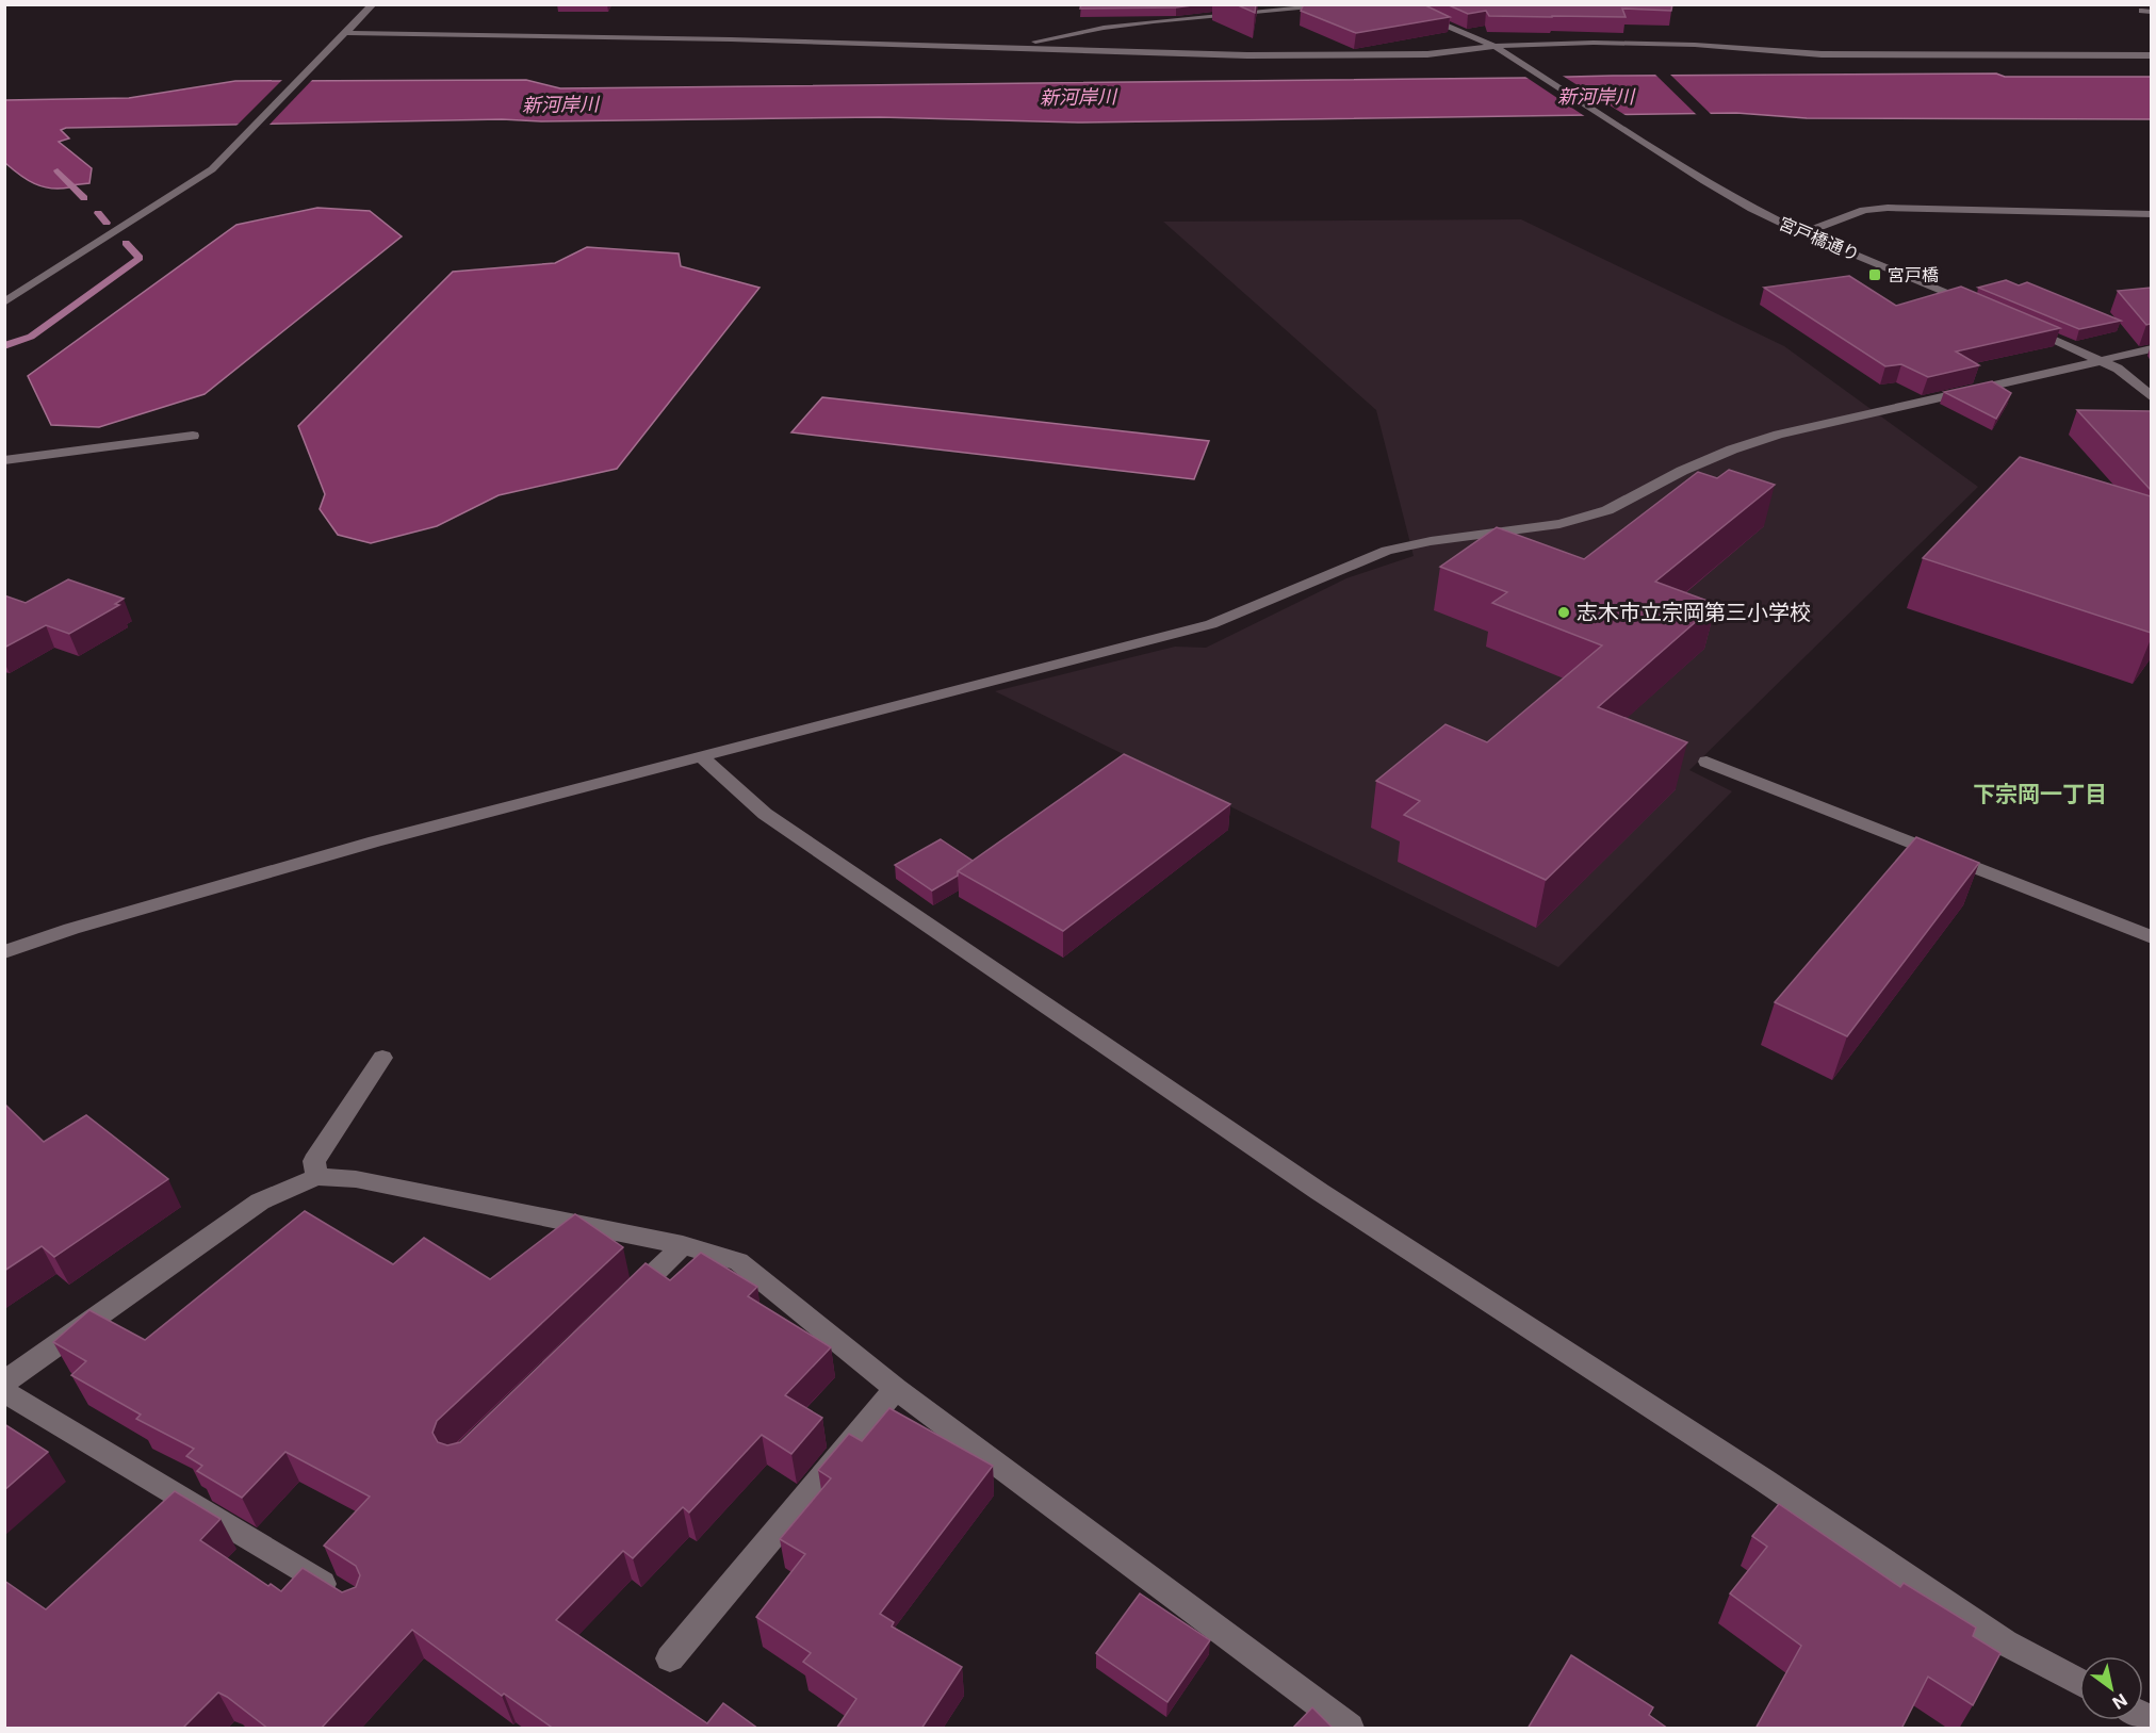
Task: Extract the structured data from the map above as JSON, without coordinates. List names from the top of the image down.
{
  "streets": {
    "street": ["宮戸橋通り"]
  },
  "districts": ["下宗岡一丁目"],
  "water": ["新河岸川"],
  "places": {
    "transit": ["宮戸橋"],
    "other": ["志木市立宗岡第三小学校"]
  },
  "north": "bottom right"
}
